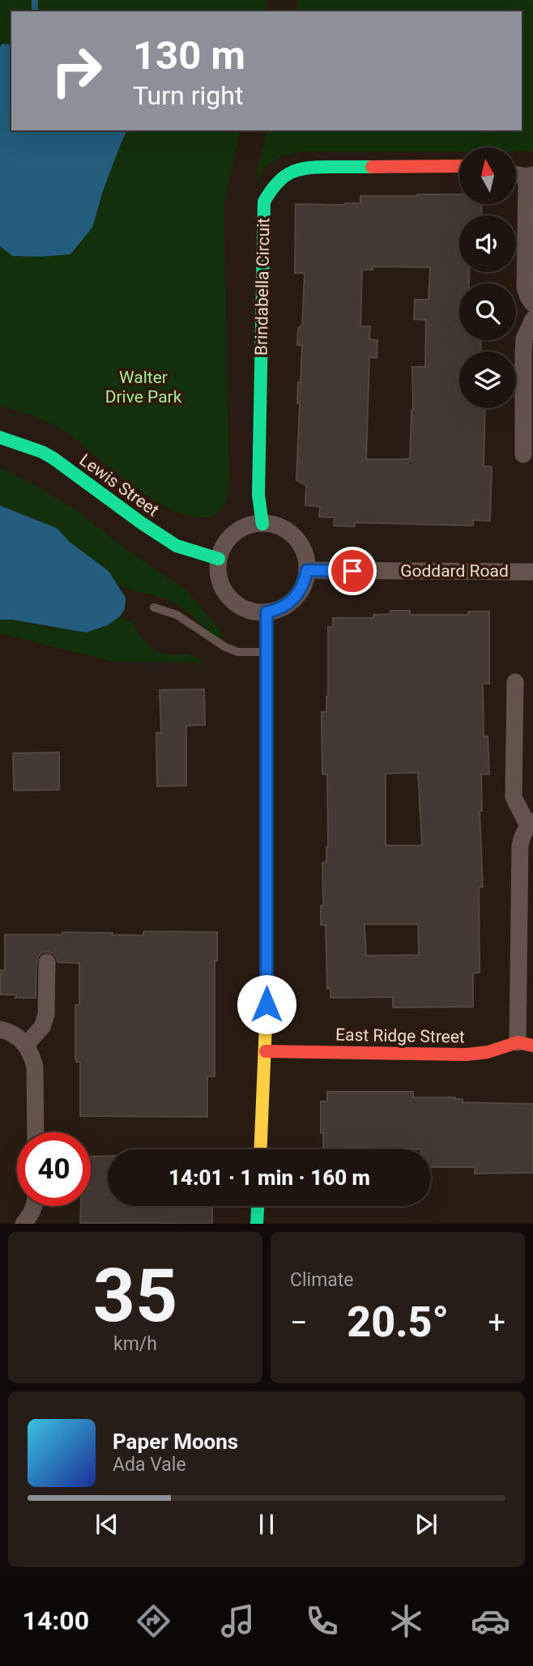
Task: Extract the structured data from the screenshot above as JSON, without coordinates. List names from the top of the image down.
{
  "streets": {
    "street": [
      "Brindabella Circuit",
      "Lewis Street",
      "Goddard Road",
      "East Ridge Street"
    ]
  },
  "crossings": [
    ["Brindabella Circuit", "Lewis Street"],
    ["Brindabella Circuit", "Goddard Road"],
    ["Lewis Street", "Goddard Road"]
  ],
  "parks": ["Walter Drive Park"],
  "north": "top",
  "page": {
    "turn": ["130 m", "Turn right"],
    "limit": "40",
    "trip": "14:01 · 1 min · 160 m",
    "tile": [
      ["35", "km/h"],
      "Climate"
    ],
    "heat": ["−", "20.5°", "+"],
    "song": ["Paper Moons", "Ada Vale"],
    "tabs": "14:00"
  }
}
